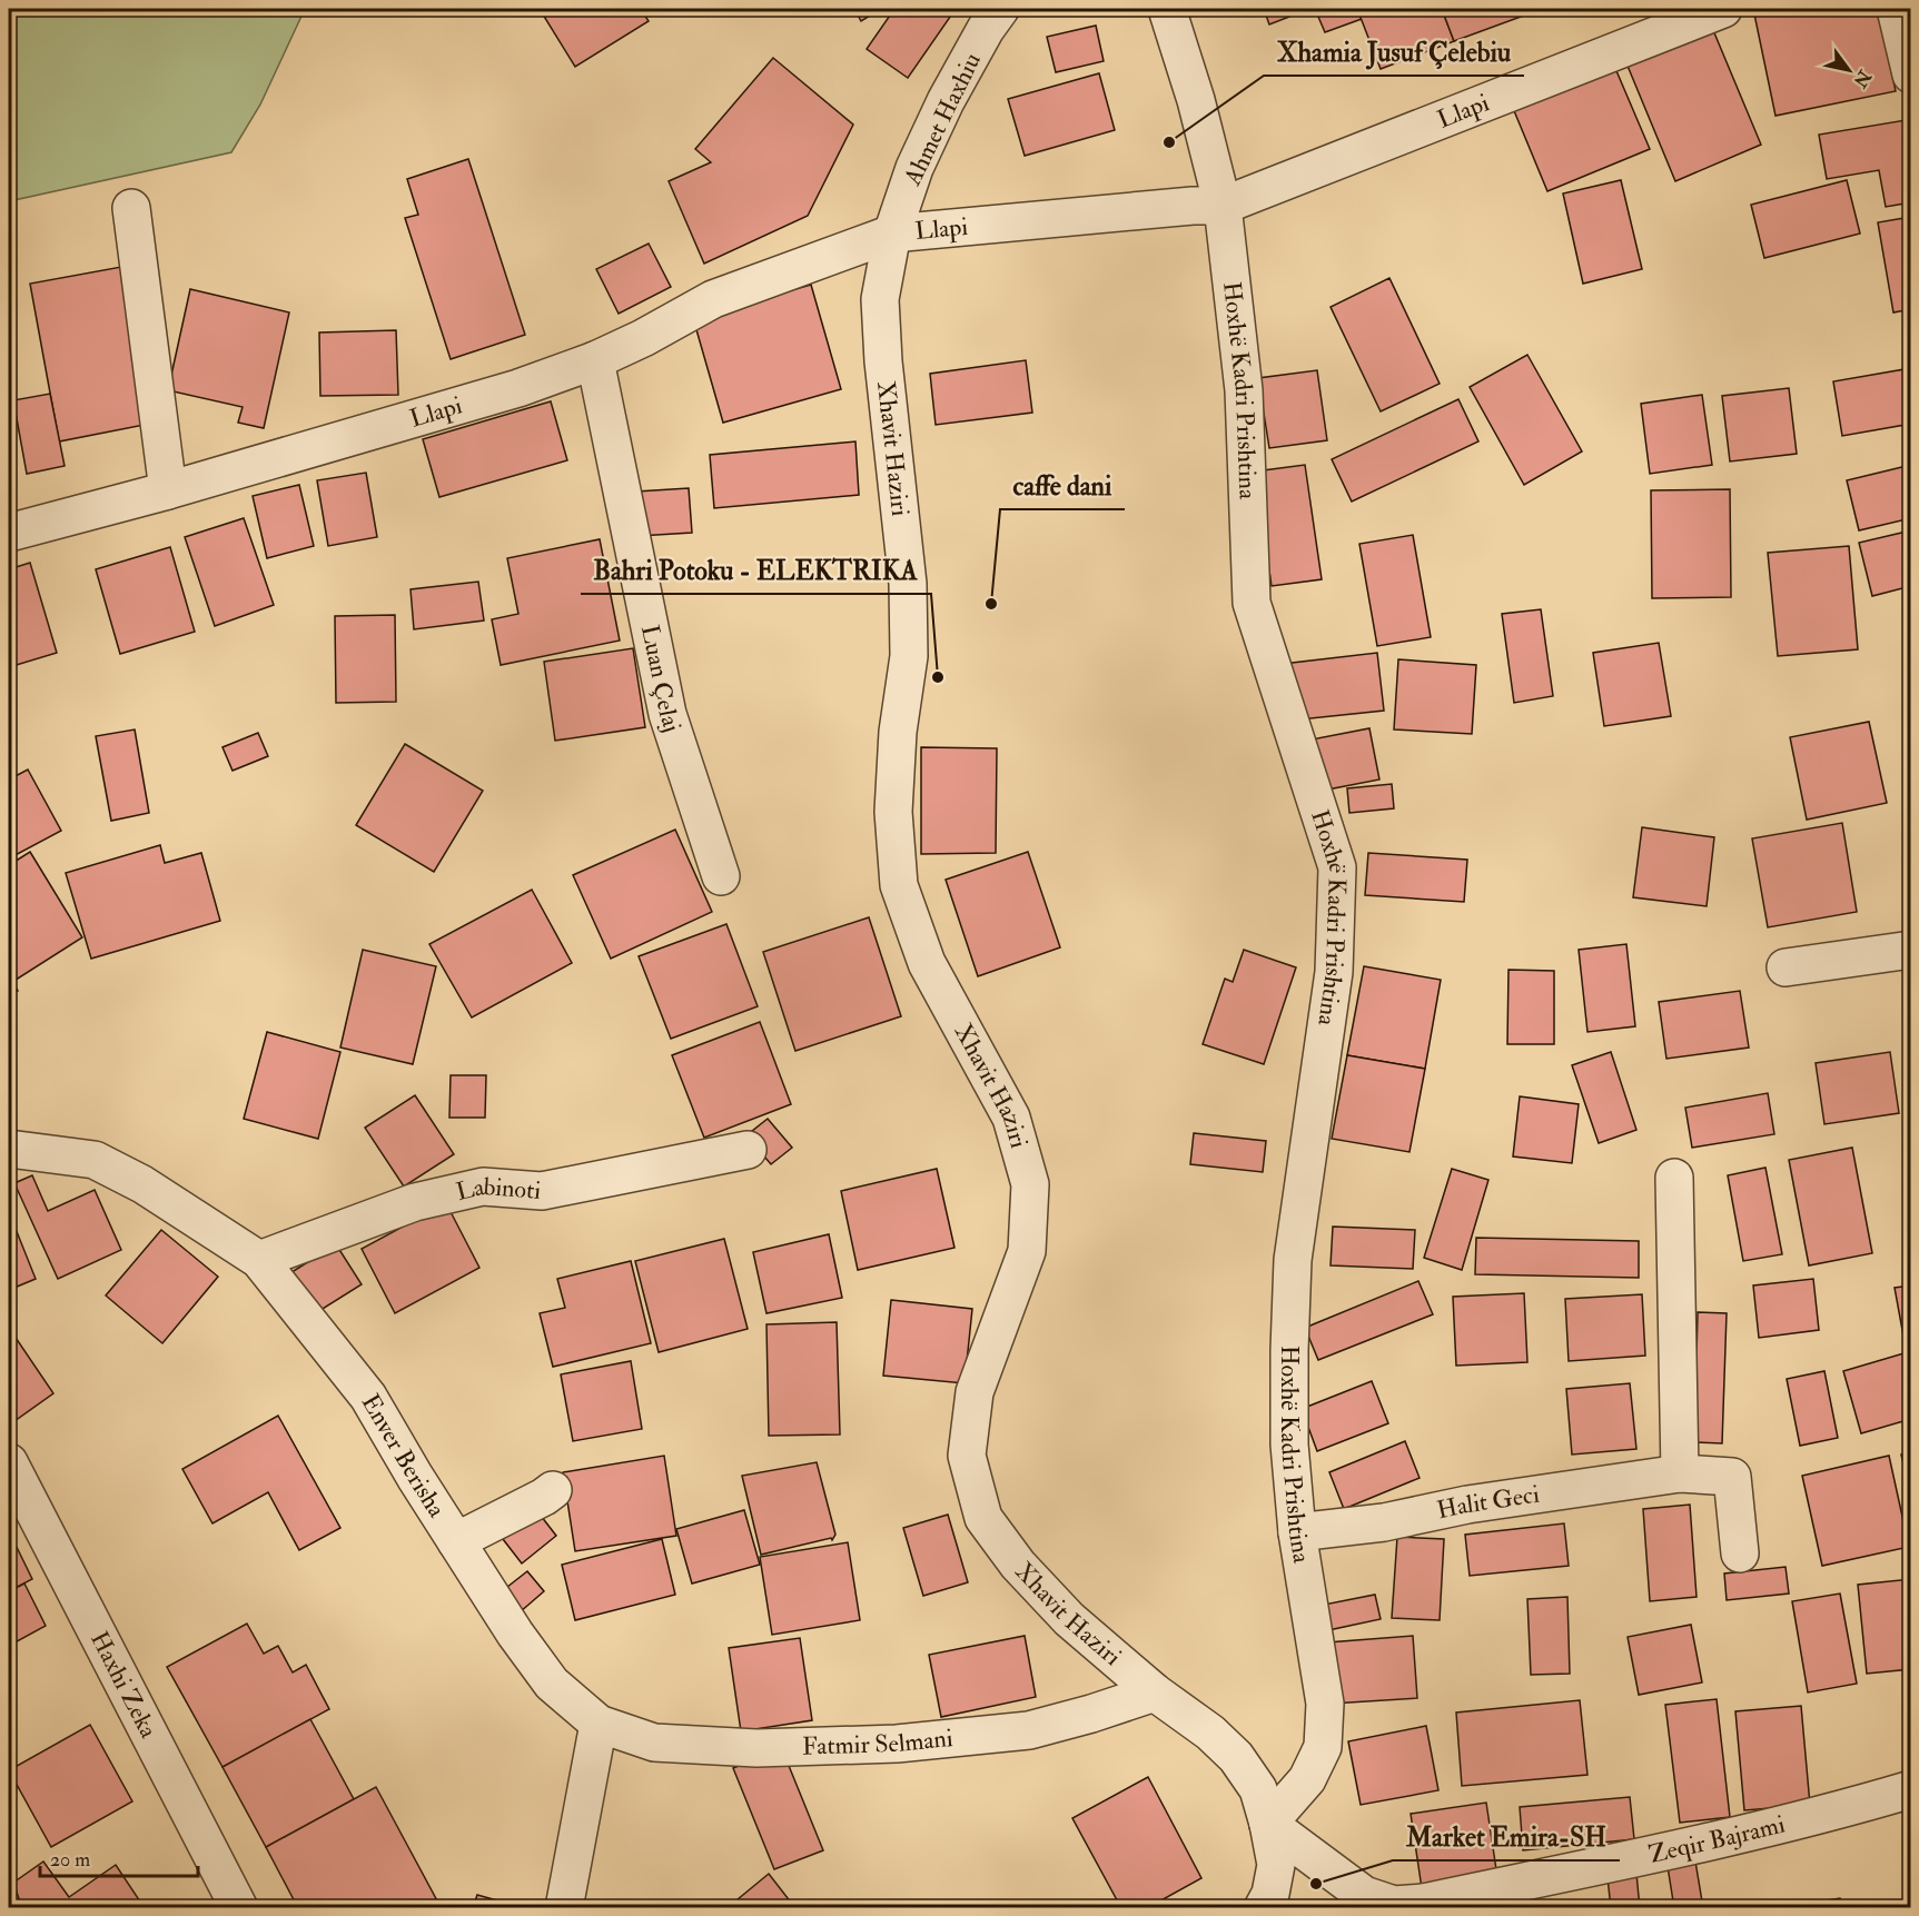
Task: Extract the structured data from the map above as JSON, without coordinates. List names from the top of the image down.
{
  "streets": {
    "street": [
      "Llapi",
      "Ahmet Haxhiu",
      "Hoxhë Kadri Prishtina",
      "Xhavit Haziri",
      "Luan Çelaj",
      "Labinoti",
      "Enver Berisha",
      "Halit Geci",
      "Haxhi Zeka",
      "Fatmir Selmani",
      "Zeqir Bajrami"
    ]
  },
  "crossings": [
    ["Llapi", "Ahmet Haxhiu"],
    ["Llapi", "Hoxhë Kadri Prishtina"],
    ["Llapi", "Xhavit Haziri"],
    ["Llapi", "Luan Çelaj"],
    ["Ahmet Haxhiu", "Xhavit Haziri"],
    ["Hoxhë Kadri Prishtina", "Xhavit Haziri"],
    ["Hoxhë Kadri Prishtina", "Halit Geci"],
    ["Hoxhë Kadri Prishtina", "Zeqir Bajrami"],
    ["Xhavit Haziri", "Fatmir Selmani"],
    ["Xhavit Haziri", "Zeqir Bajrami"],
    ["Labinoti", "Enver Berisha"],
    ["Enver Berisha", "Fatmir Selmani"]
  ],
  "places": [
    "Xhamia Jusuf Çelebiu",
    "caffe dani",
    "Bahri Potoku - ELEKTRIKA",
    "Market Emira-SH"
  ],
  "scale_bar": "20 m",
  "north": "bottom right"
}
